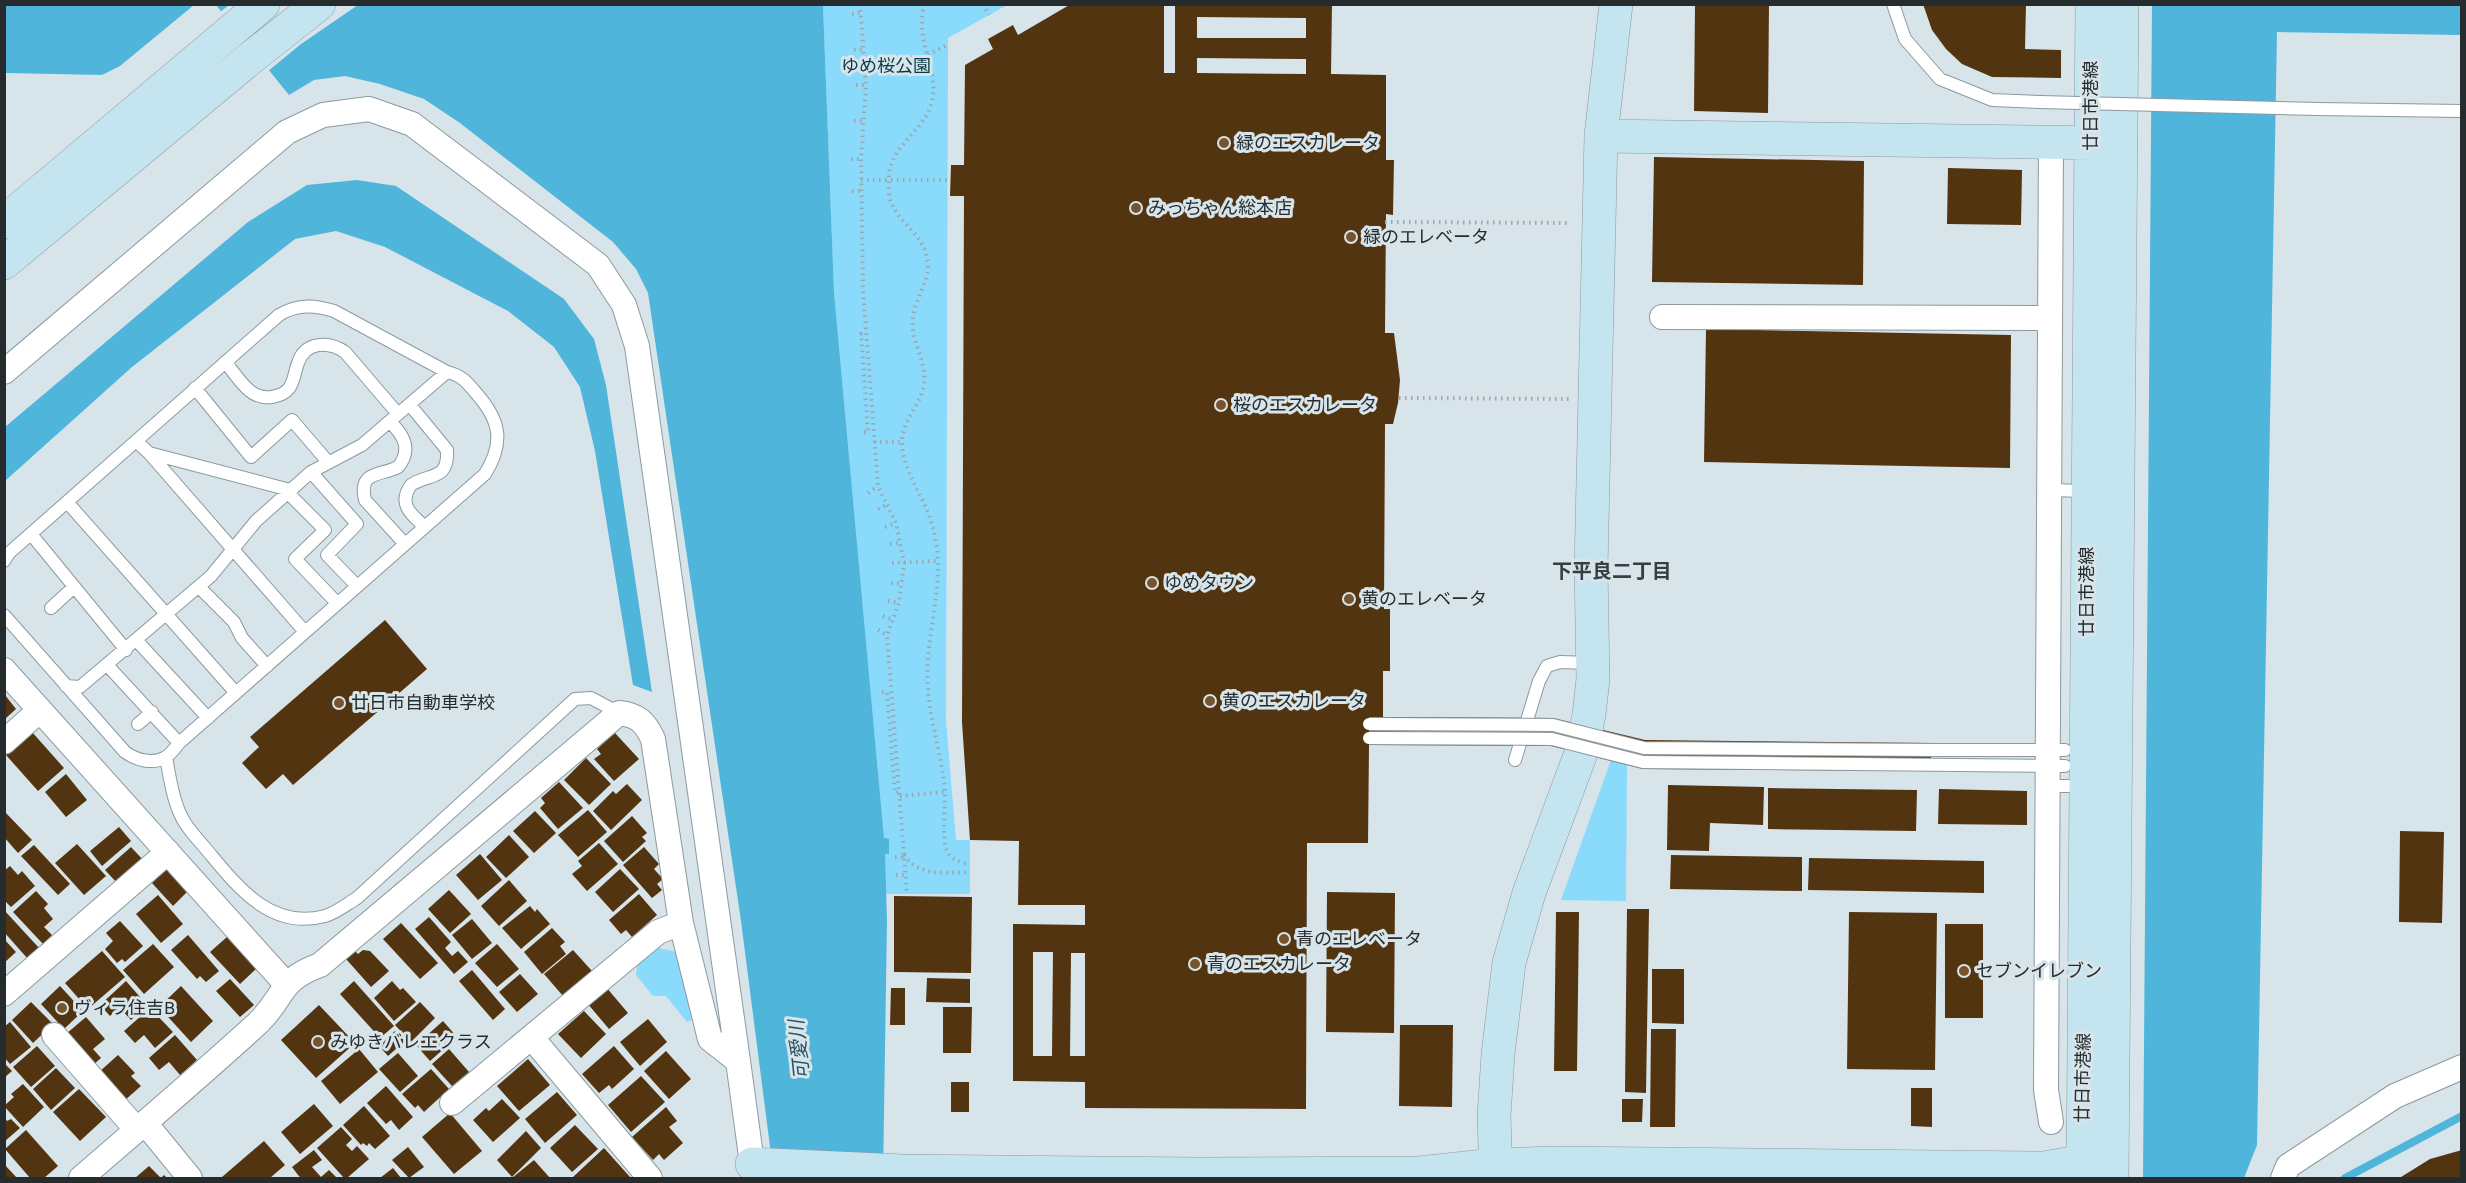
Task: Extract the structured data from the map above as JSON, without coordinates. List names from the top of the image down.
{
  "streets": {
    "street": ["廿日市港線"]
  },
  "districts": ["下平良二丁目"],
  "water": ["可愛川"],
  "parks": ["ゆめ桜公園"],
  "places": [
    "緑のエスカレータ",
    "みっちゃん総本店",
    "緑のエレベータ",
    "桜のエスカレータ",
    "ゆめタウン",
    "黄のエレベータ",
    "黄のエスカレータ",
    "廿日市自動車学校",
    "青のエレベータ",
    "青のエスカレータ",
    "セブンイレブン",
    "ヴィラ住吉B",
    "みゆきバレエクラス"
  ]
}
